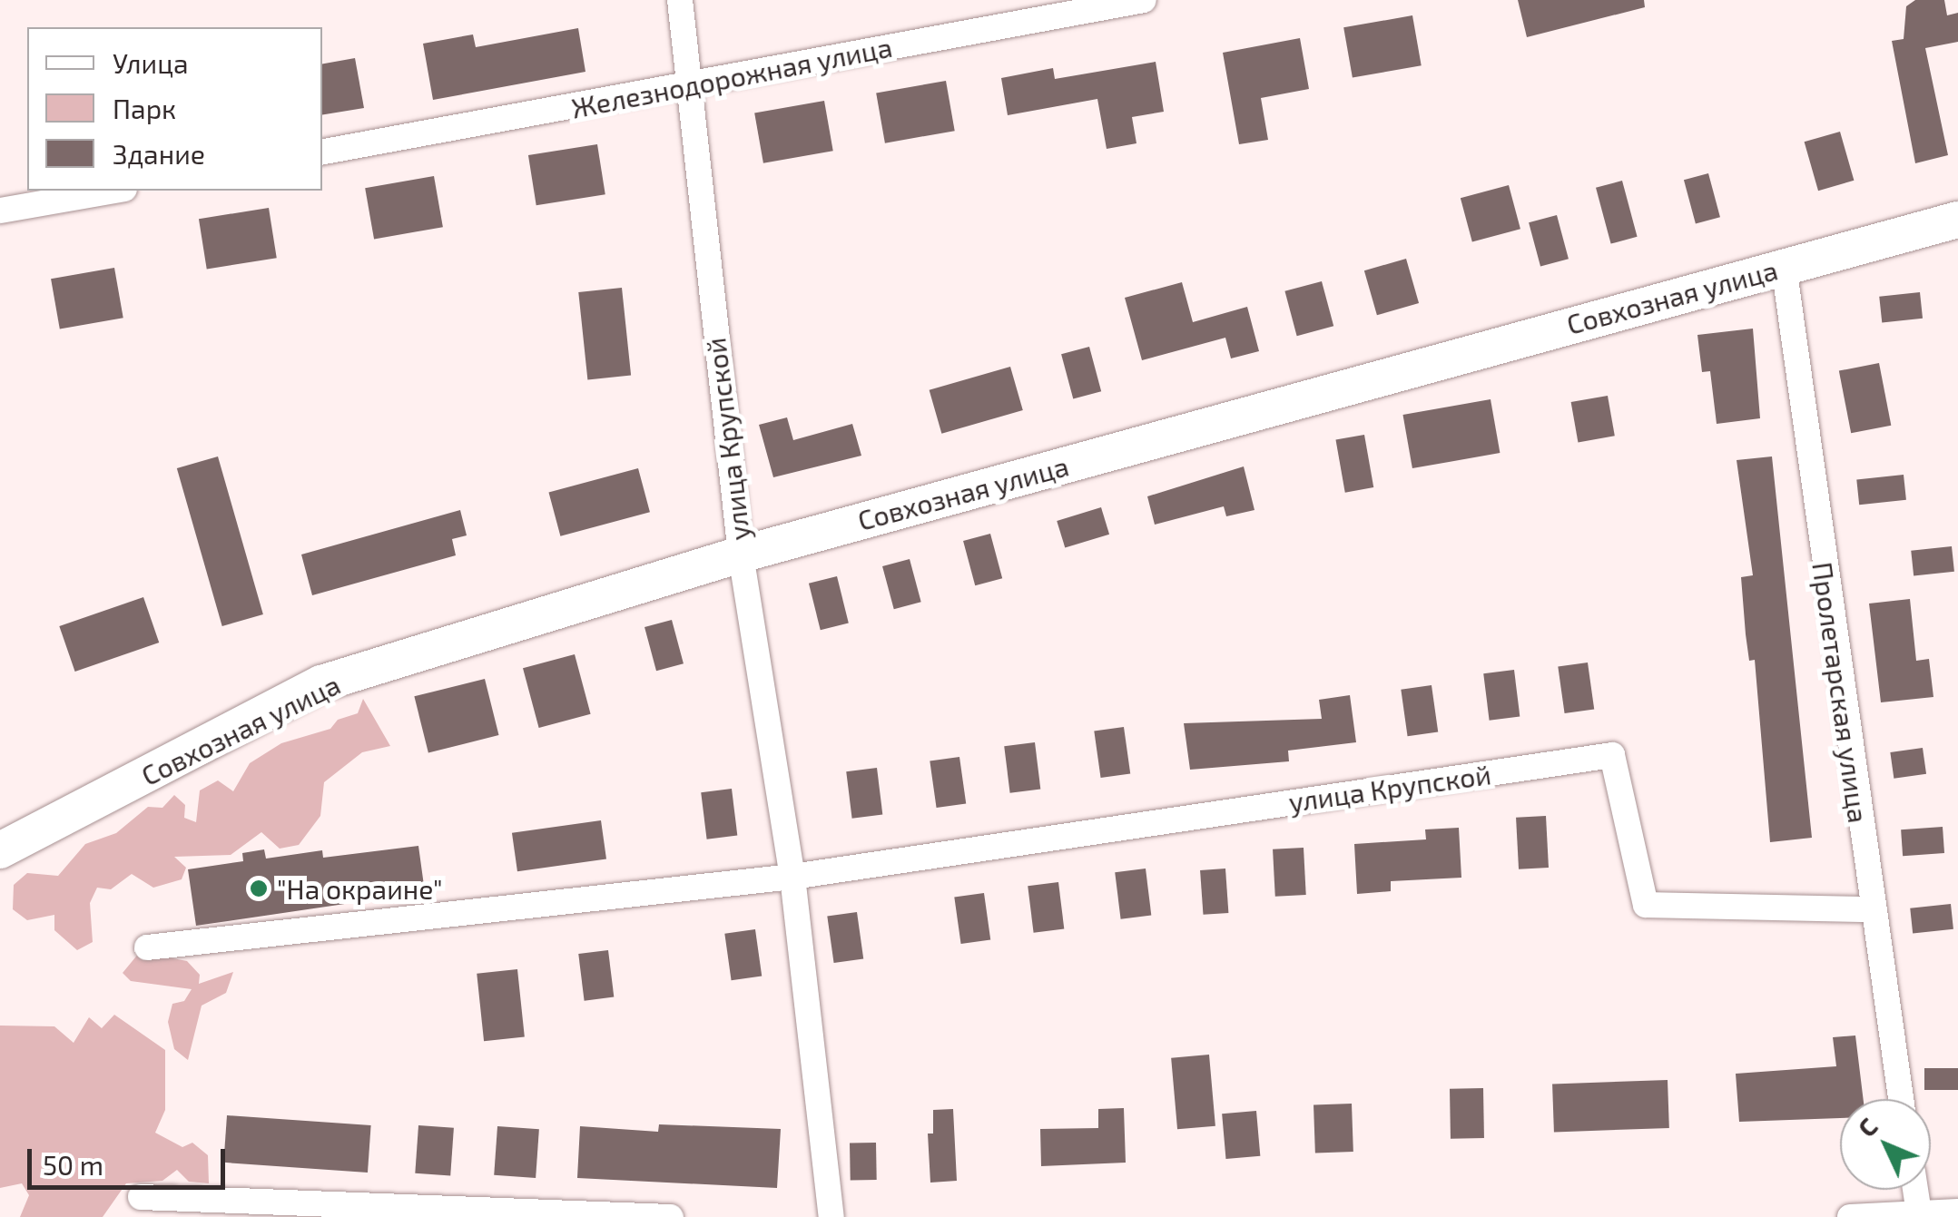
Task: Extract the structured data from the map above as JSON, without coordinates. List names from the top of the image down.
{
  "streets": {
    "street": [
      "Железнодорожная улица",
      "Совхозная улица",
      "улица Крупской",
      "Пролетарская улица"
    ]
  },
  "crossings": [
    ["Железнодорожная улица", "улица Крупской"],
    ["Совхозная улица", "улица Крупской"],
    ["Совхозная улица", "Пролетарская улица"],
    ["улица Крупской", "Пролетарская улица"]
  ],
  "places": ["\"На окраине\""],
  "legend": ["Улица", "Парк", "Здание"],
  "scale_bar": "50 m",
  "north": "top left"
}
